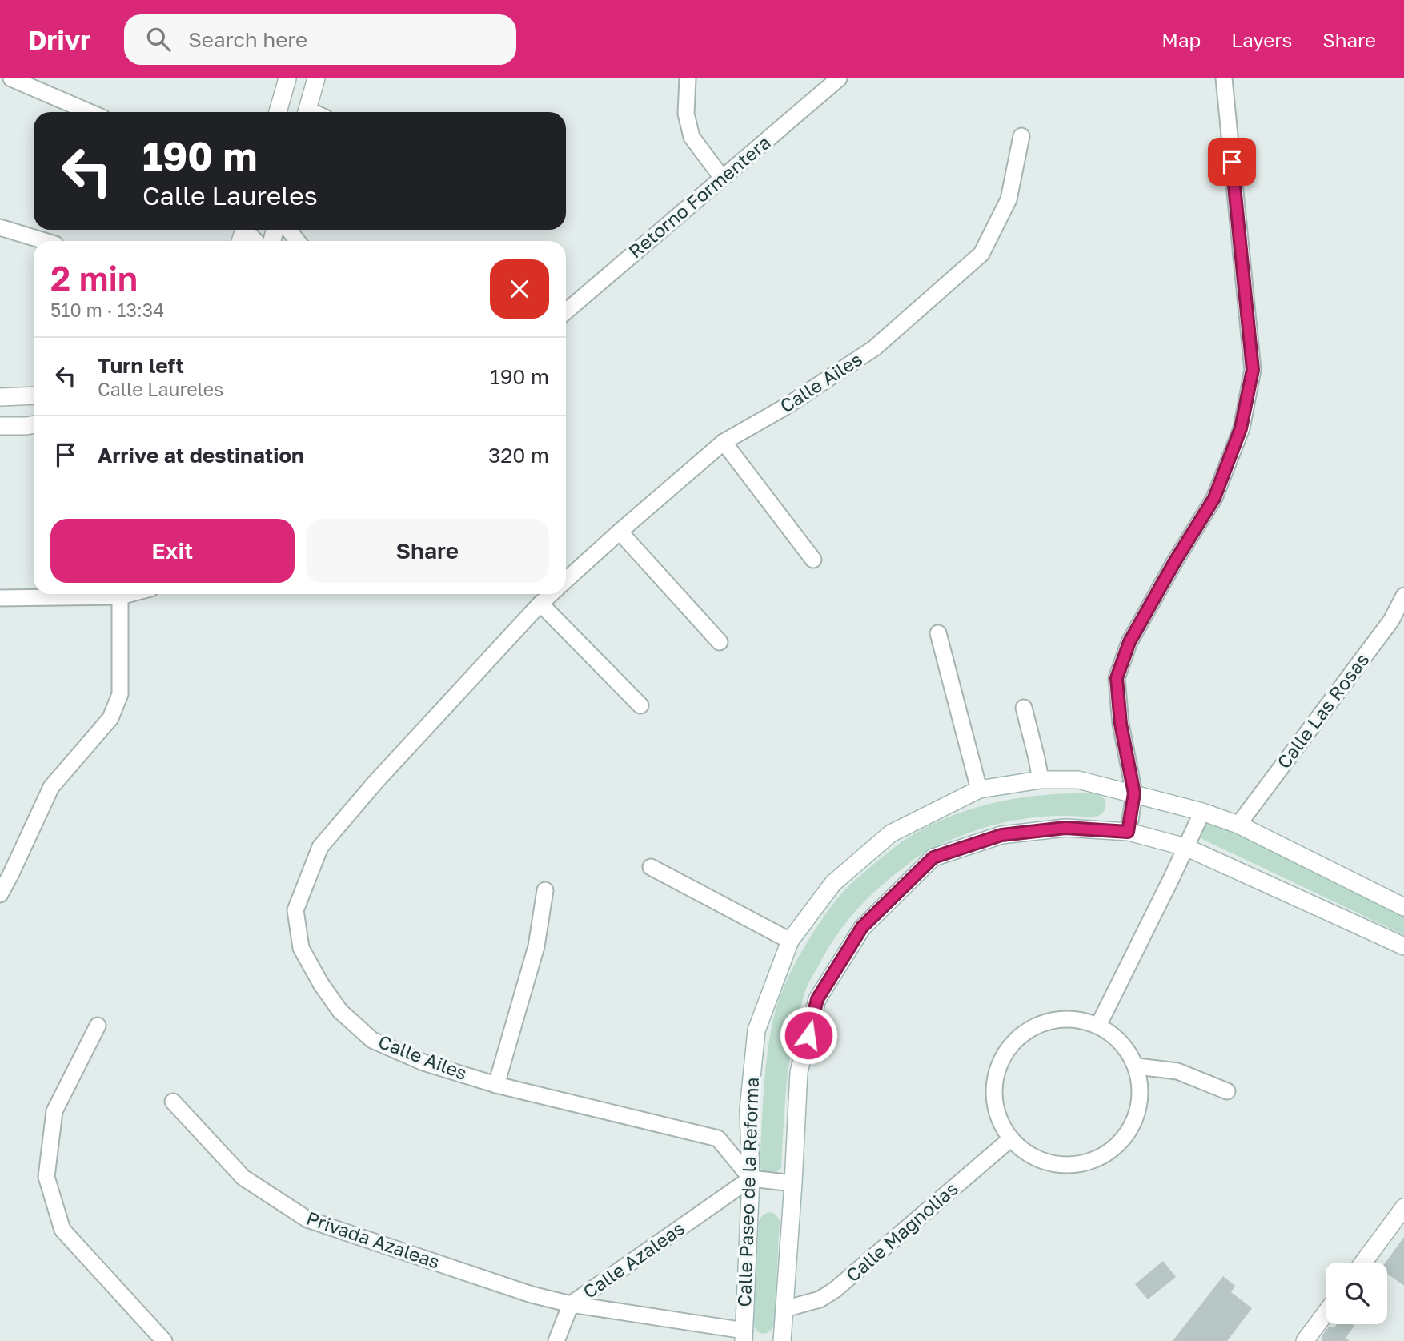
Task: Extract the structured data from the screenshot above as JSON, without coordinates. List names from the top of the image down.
{
  "streets": {
    "main road": ["Calle Paseo de la Reforma"],
    "street": [
      "Retorno Formentera",
      "Calle Ailes",
      "Calle Las Rosas",
      "Calle Magnolias",
      "Privada Azaleas",
      "Calle Azaleas"
    ]
  },
  "crossings": [
    ["Calle Ailes", "Calle Paseo de la Reforma"],
    ["Calle Ailes", "Calle Azaleas"],
    ["Calle Las Rosas", "Calle Paseo de la Reforma"],
    ["Calle Paseo de la Reforma", "Calle Azaleas"],
    ["Privada Azaleas", "Calle Azaleas"]
  ],
  "page": {
    "header": "Drivr",
    "search": "Search here",
    "nav": ["Map", "Layers", "Share"],
    "turn": ["190 m", "Calle Laureles"],
    "heading": ["2 min", "510 m · 13:34"],
    "list": [
      {
        "name": "Turn left",
        "note": "Calle Laureles",
        "value": "190 m"
      },
      {
        "name": "Arrive at destination",
        "value": "320 m"
      }
    ],
    "buttons": ["Exit", "Share"]
  }
}
